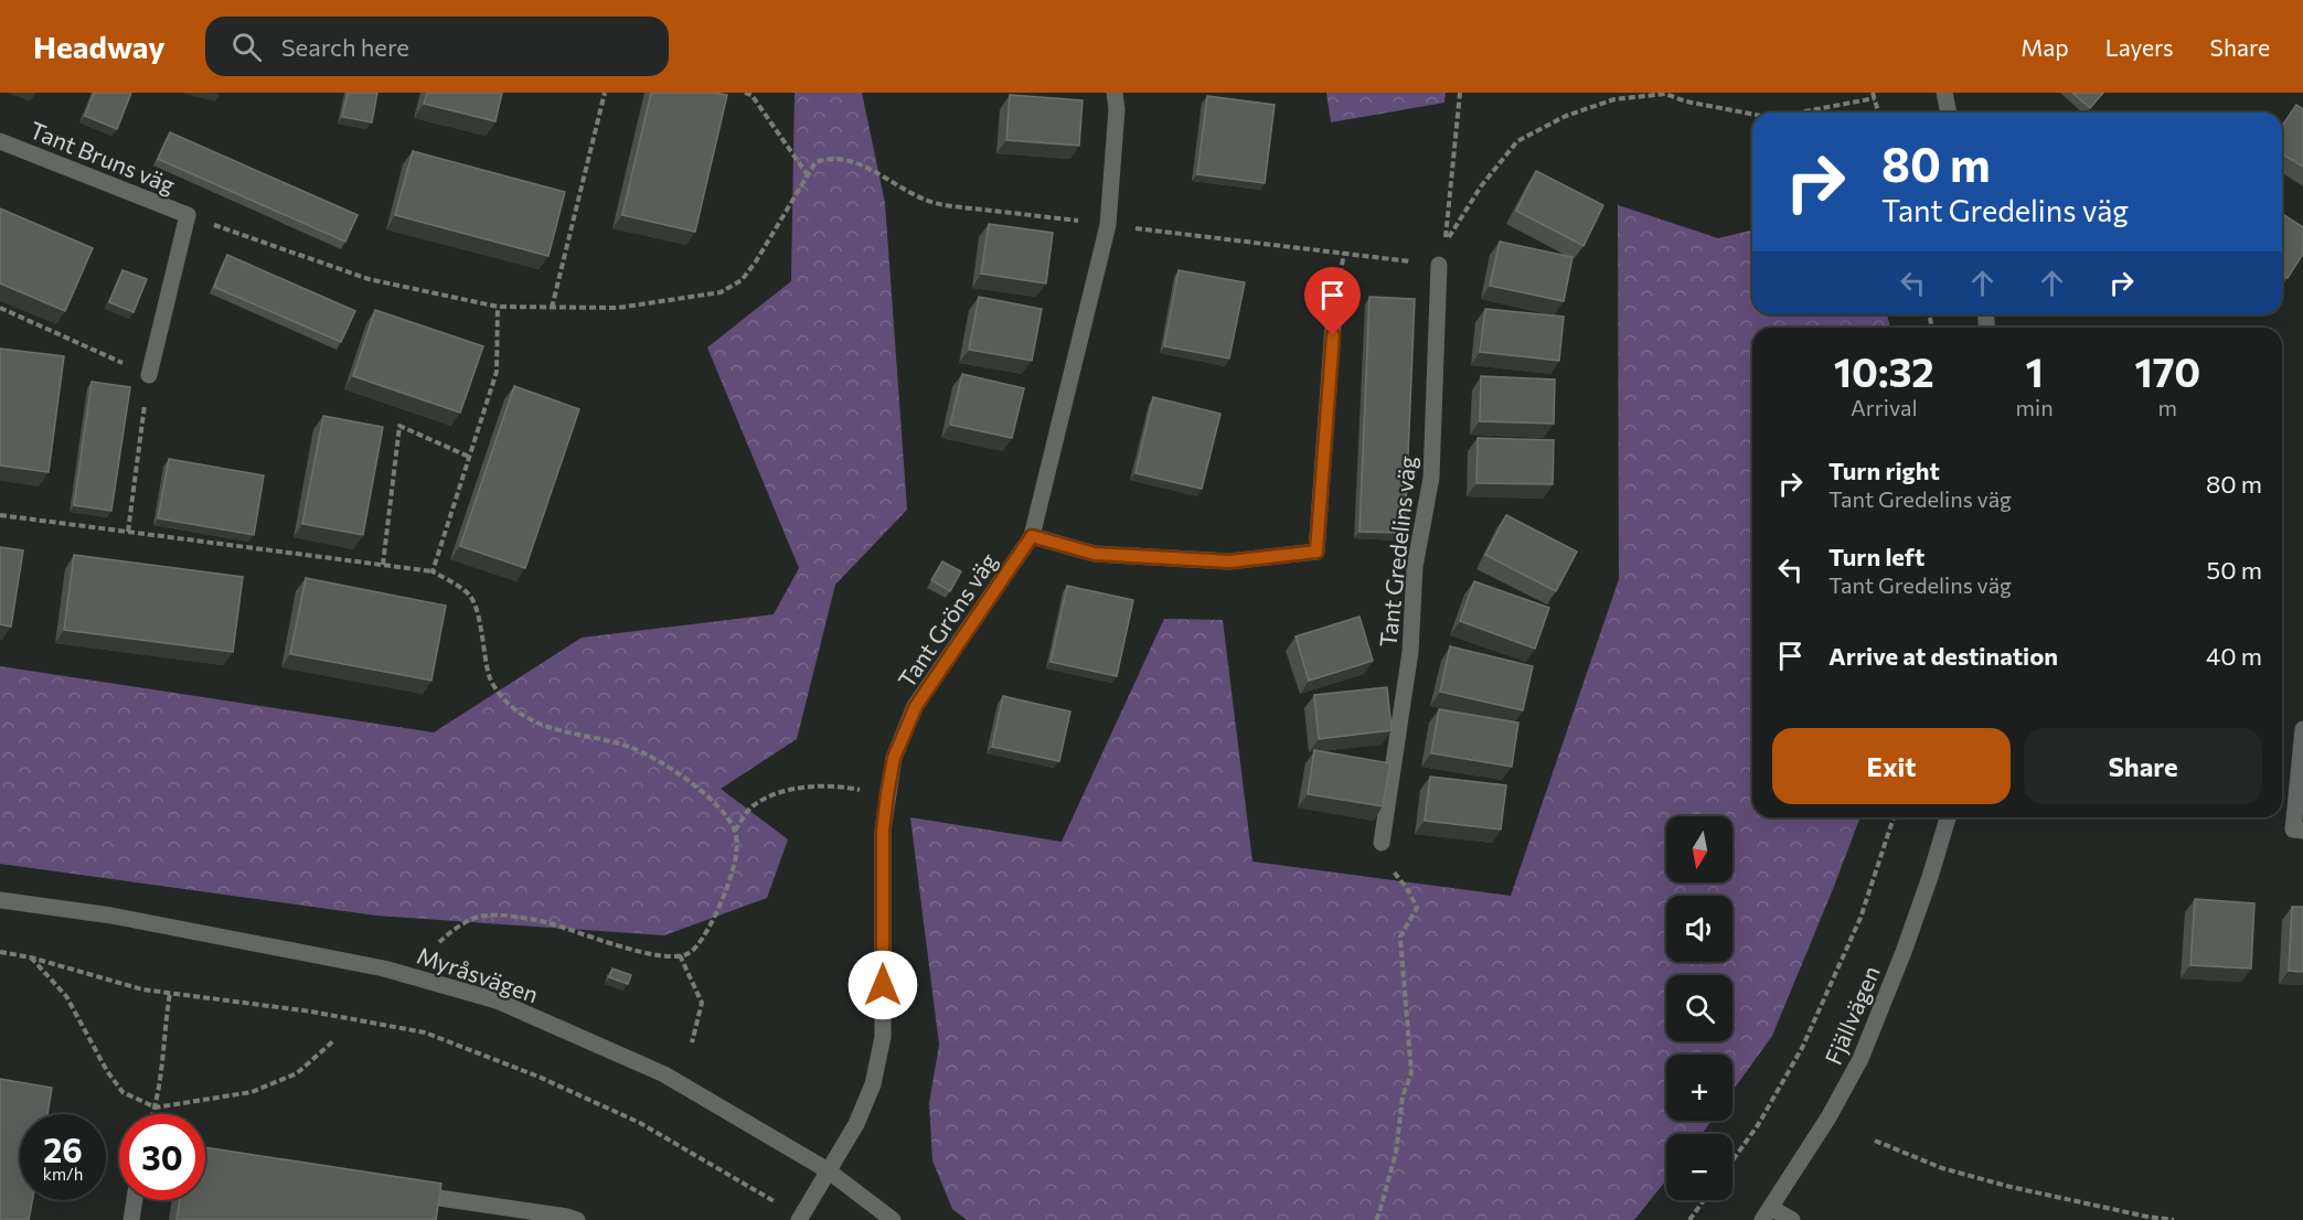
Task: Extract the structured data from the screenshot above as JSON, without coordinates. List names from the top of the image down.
{
  "streets": {
    "street": [
      "Tant Bruns väg",
      "Tant Gredelins väg",
      "Tant Gröns väg",
      "Myråsvägen",
      "Fjällvägen"
    ]
  },
  "crossings": [
    ["Tant Gröns väg", "Myråsvägen"]
  ],
  "north": "bottom",
  "page": {
    "header": "Headway",
    "search": "Search here",
    "nav": ["Map", "Layers", "Share"],
    "turn": ["80 m", "Tant Gredelins väg"],
    "eta": [
      "10:32",
      "Arrival",
      "1",
      "min",
      "170",
      "m"
    ],
    "list": [
      {
        "name": "Turn right",
        "note": "Tant Gredelins väg",
        "value": "80 m"
      },
      {
        "name": "Turn left",
        "note": "Tant Gredelins väg",
        "value": "50 m"
      },
      {
        "name": "Arrive at destination",
        "value": "40 m"
      }
    ],
    "buttons": ["Exit", "Share"],
    "map_buttons": ["+", "−"],
    "speed": "26 km/h",
    "limit": "30"
  }
}
